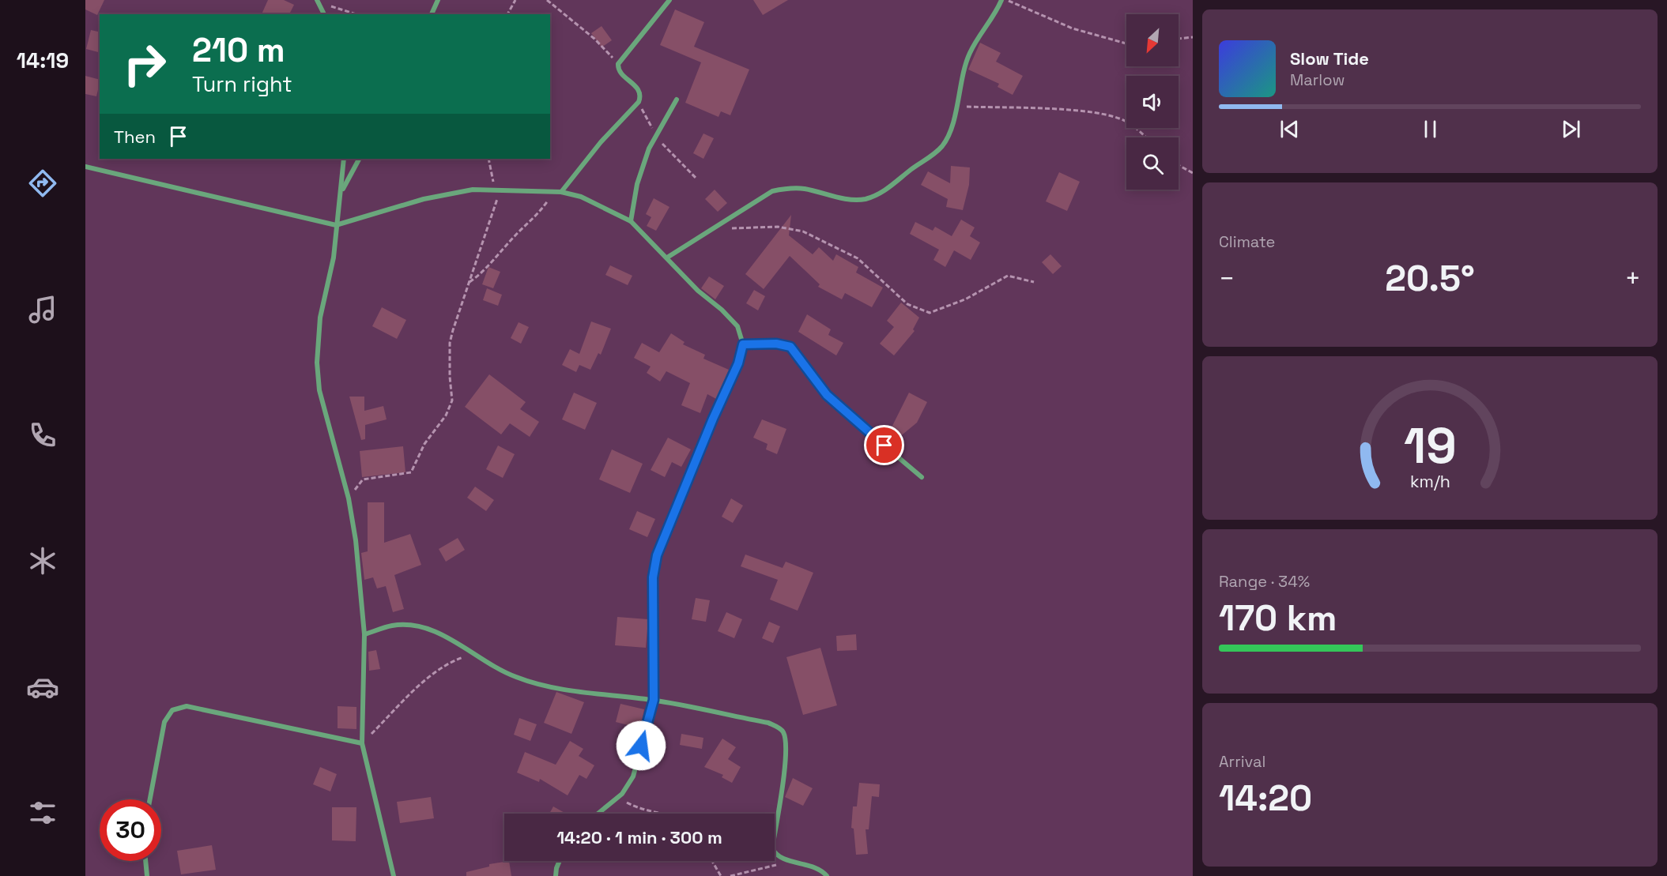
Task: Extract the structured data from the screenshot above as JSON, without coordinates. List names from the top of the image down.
{
  "north": "bottom left",
  "page": {
    "tabs": "14:19",
    "turn": ["210 m", "Turn right"],
    "song": ["Slow Tide", "Marlow"],
    "then": "Then",
    "tile": [
      "Climate",
      ["Range · 34%", "170 km"],
      ["Arrival", "14:20"]
    ],
    "heat": ["−", "20.5°", "+"],
    "limit": "30",
    "trip": "14:20 · 1 min · 300 m",
    "gauge": ["19", "km/h"]
  }
}
